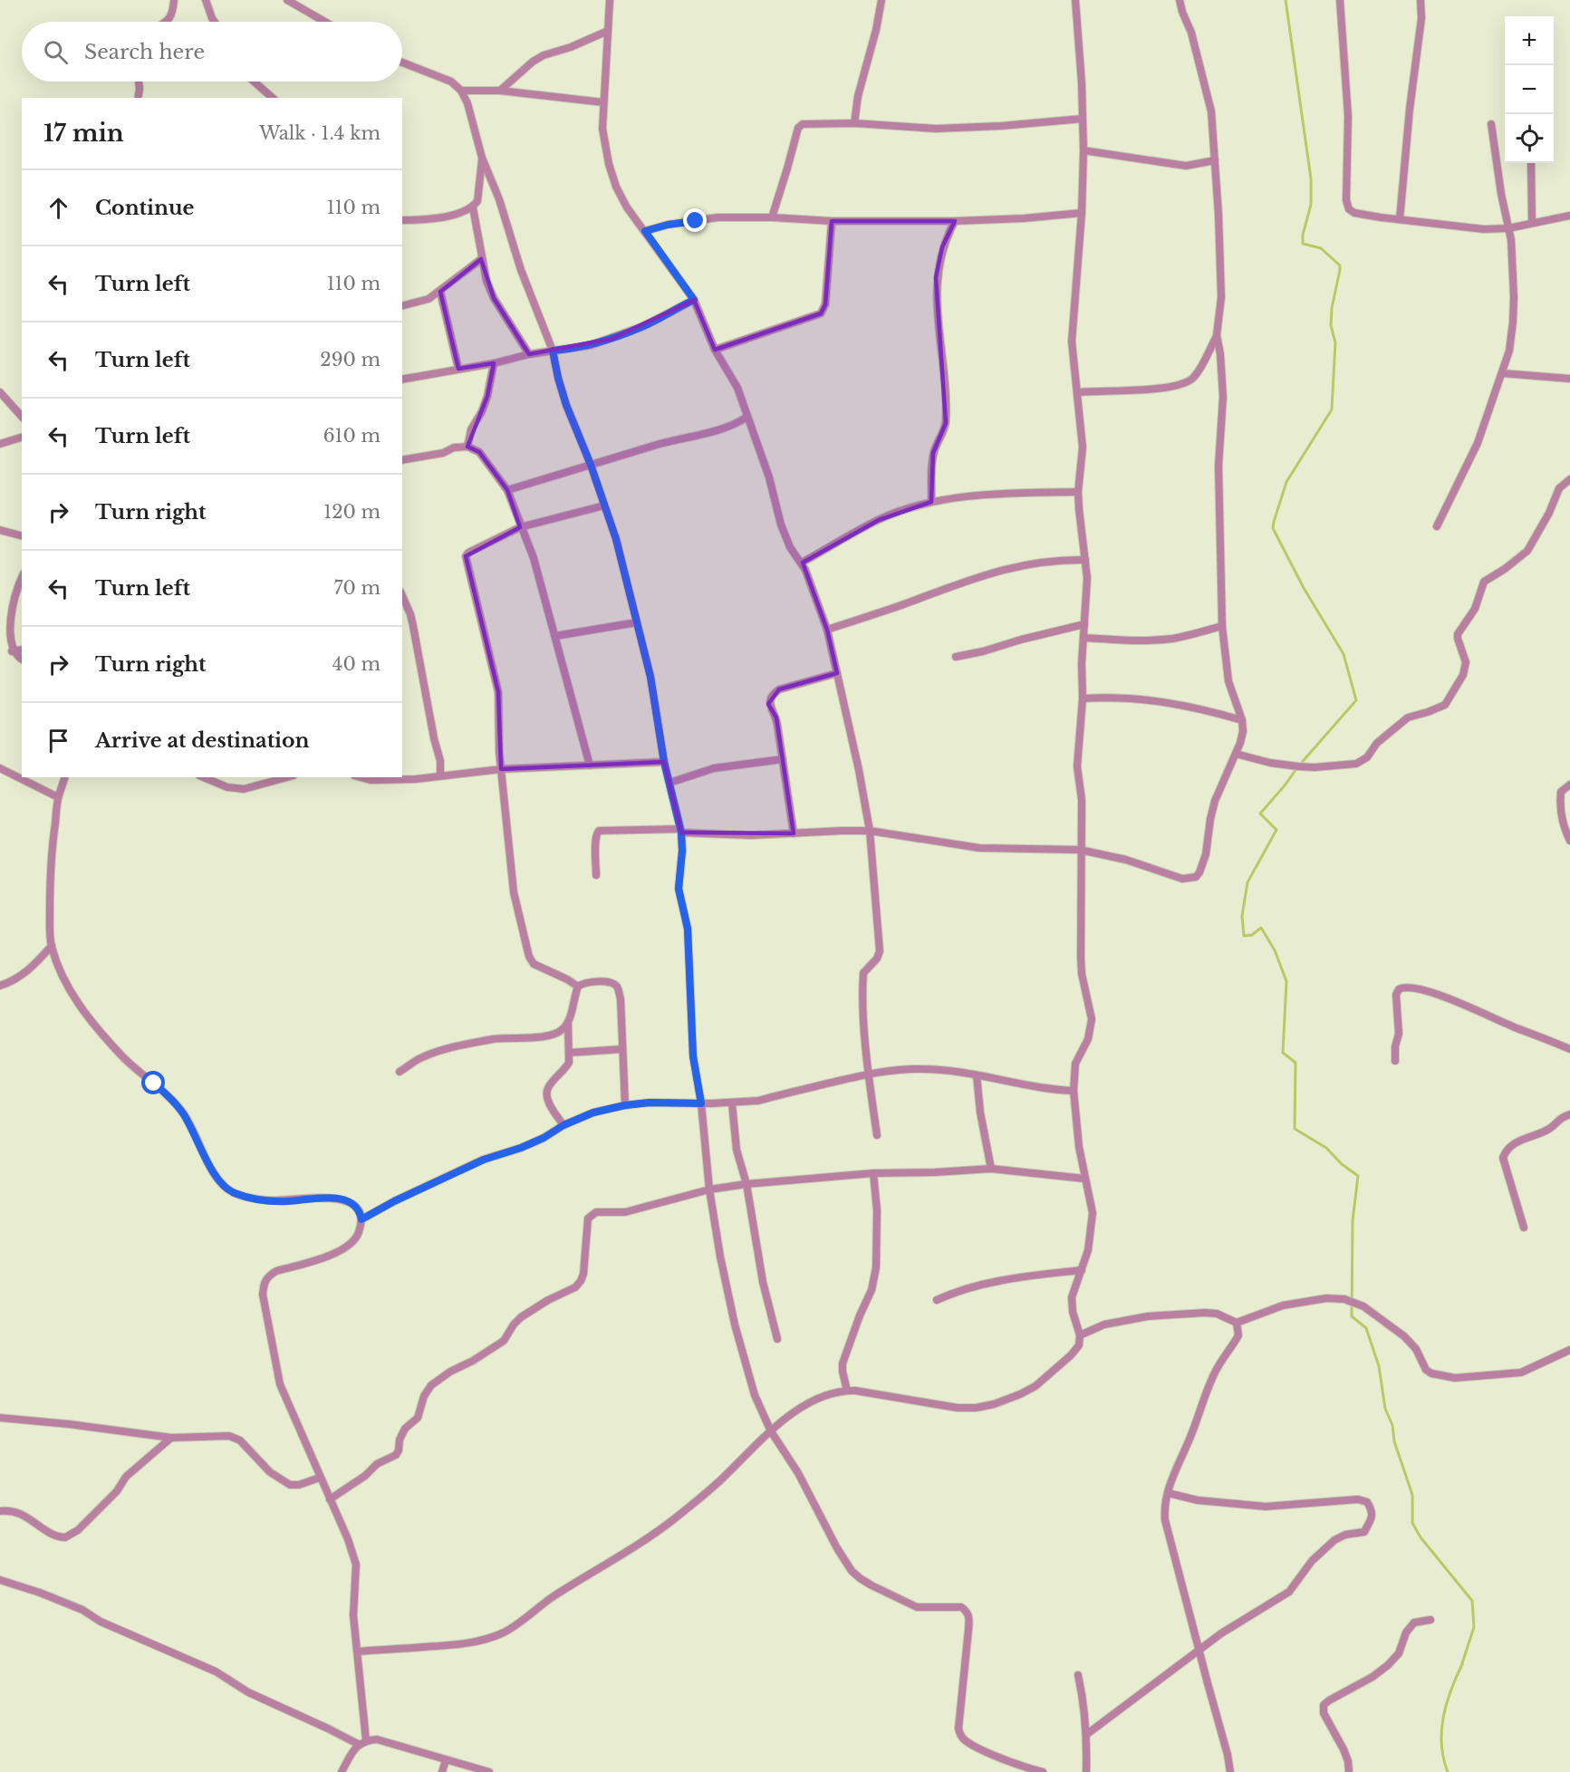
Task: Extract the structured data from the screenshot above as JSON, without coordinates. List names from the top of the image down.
{
  "page": {
    "map_buttons": ["+", "−"],
    "search": "Search here",
    "heading": ["17 min", "Walk · 1.4 km"],
    "list": [
      ["Continue", "110 m"],
      ["Turn left", "110 m"],
      ["Turn left", "290 m"],
      ["Turn left", "610 m"],
      ["Turn right", "120 m"],
      ["Turn left", "70 m"],
      ["Turn right", "40 m"],
      "Arrive at destination"
    ]
  }
}
